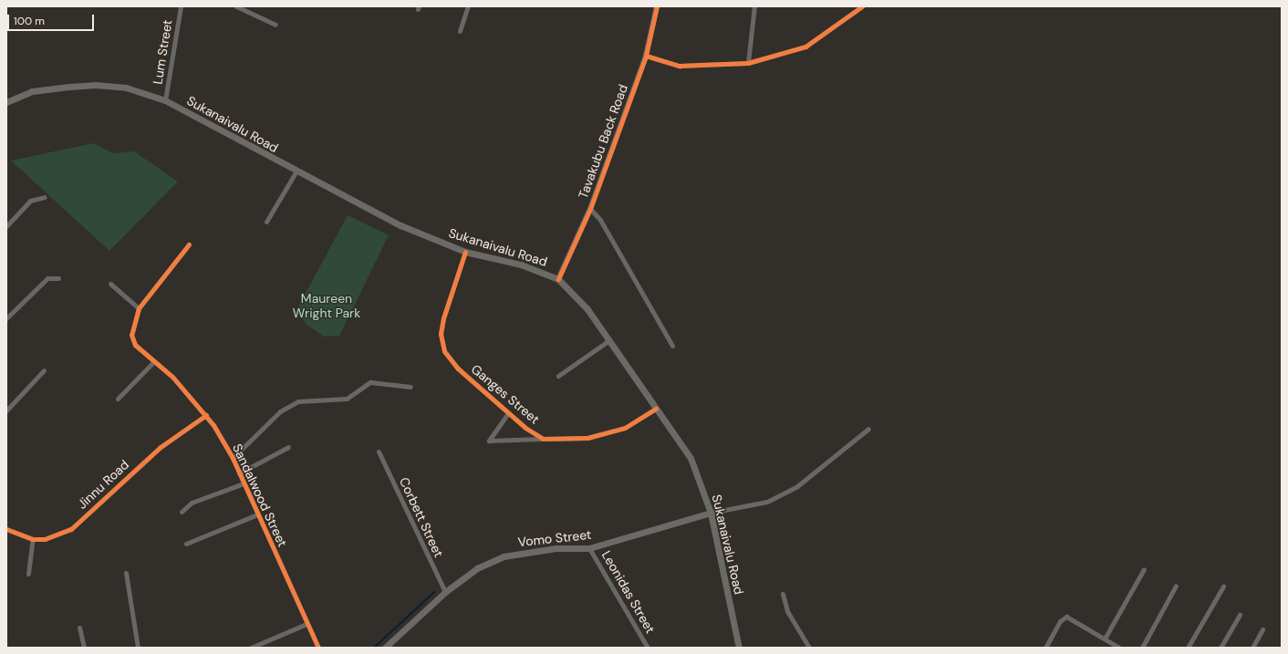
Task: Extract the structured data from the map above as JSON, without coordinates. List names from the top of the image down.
{
  "streets": {
    "main road": ["Sukanaivalu Road", "Vomo Street"],
    "street": [
      "Lum Street",
      "Tavakubu Back Road",
      "Ganges Street",
      "Jinnu Road",
      "Sandalwood Street",
      "Corbett Street",
      "Leonidas Street"
    ]
  },
  "crossings": [
    ["Lum Street", "Sukanaivalu Road"],
    ["Sukanaivalu Road", "Tavakubu Back Road"],
    ["Sukanaivalu Road", "Ganges Street"],
    ["Sukanaivalu Road", "Vomo Street"],
    ["Jinnu Road", "Sandalwood Street"],
    ["Corbett Street", "Vomo Street"],
    ["Vomo Street", "Leonidas Street"]
  ],
  "parks": ["Maureen Wright Park"],
  "scale_bar": "100 m"
}
